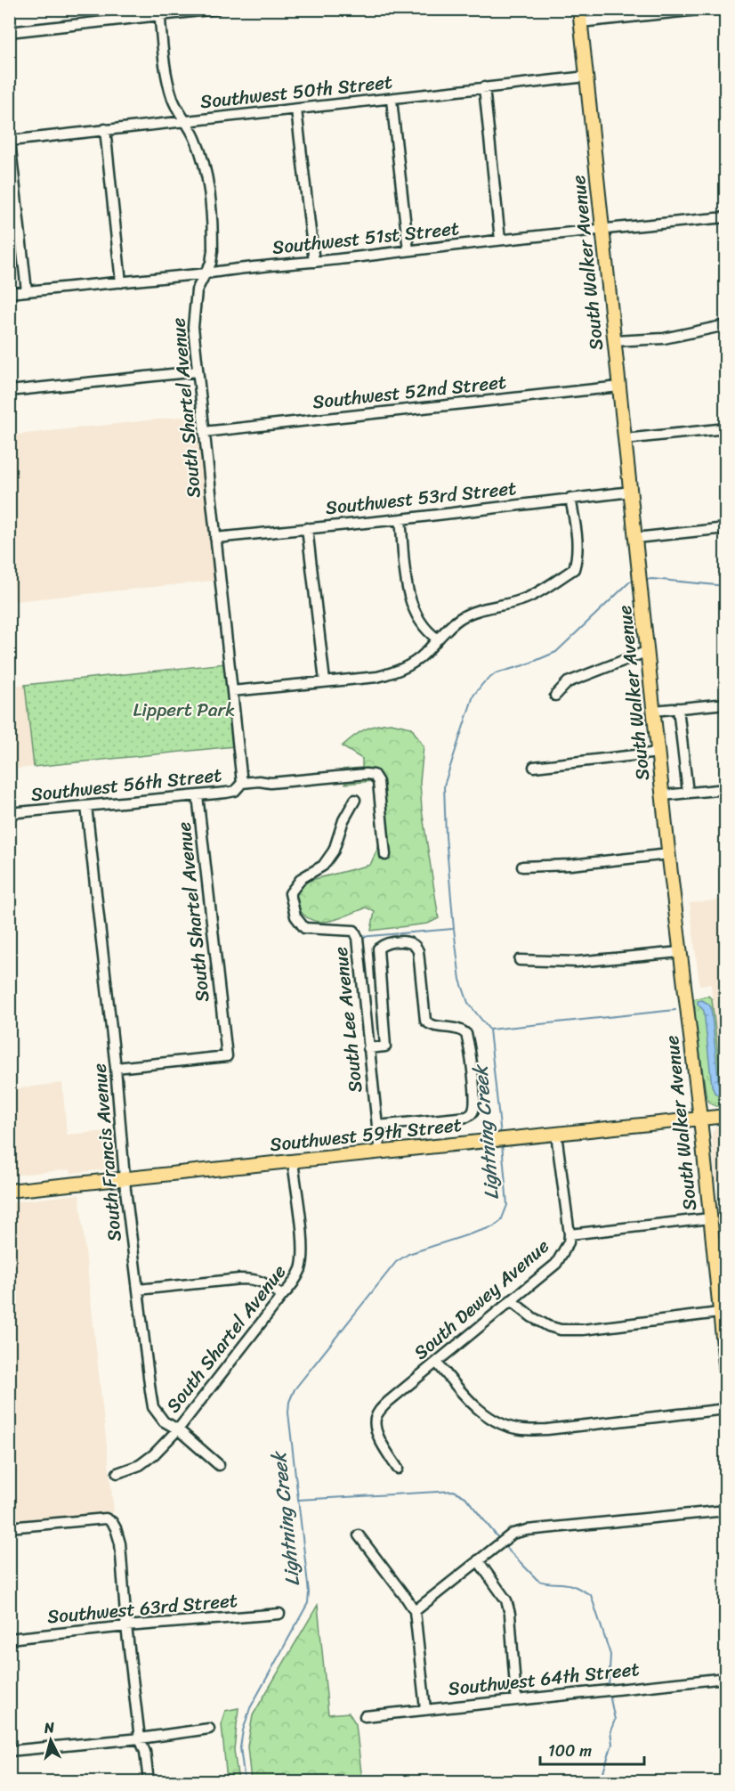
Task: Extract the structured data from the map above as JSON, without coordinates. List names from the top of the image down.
{
  "streets": {
    "main road": ["South Walker Avenue", "Southwest 59th Street"],
    "street": [
      "Southwest 50th Street",
      "Southwest 51st Street",
      "Southwest 52nd Street",
      "South Shartel Avenue",
      "Southwest 53rd Street",
      "Southwest 56th Street",
      "South Lee Avenue",
      "South Francis Avenue",
      "South Dewey Avenue",
      "Southwest 63rd Street",
      "Southwest 64th Street"
    ]
  },
  "crossings": [
    ["Southwest 50th Street", "South Walker Avenue"],
    ["Southwest 50th Street", "South Shartel Avenue"],
    ["Southwest 51st Street", "South Walker Avenue"],
    ["Southwest 51st Street", "South Shartel Avenue"],
    ["South Walker Avenue", "Southwest 52nd Street"],
    ["South Walker Avenue", "Southwest 53rd Street"],
    ["South Walker Avenue", "Southwest 59th Street"],
    ["Southwest 52nd Street", "South Shartel Avenue"],
    ["South Shartel Avenue", "Southwest 53rd Street"],
    ["South Shartel Avenue", "Southwest 56th Street"],
    ["South Shartel Avenue", "Southwest 59th Street"],
    ["South Shartel Avenue", "South Francis Avenue"],
    ["Southwest 56th Street", "South Francis Avenue"],
    ["South Lee Avenue", "Southwest 59th Street"],
    ["Southwest 59th Street", "South Francis Avenue"],
    ["Southwest 59th Street", "South Dewey Avenue"]
  ],
  "water": ["Lightning Creek"],
  "parks": ["Lippert Park"],
  "scale_bar": "100 m",
  "north": "top"
}
